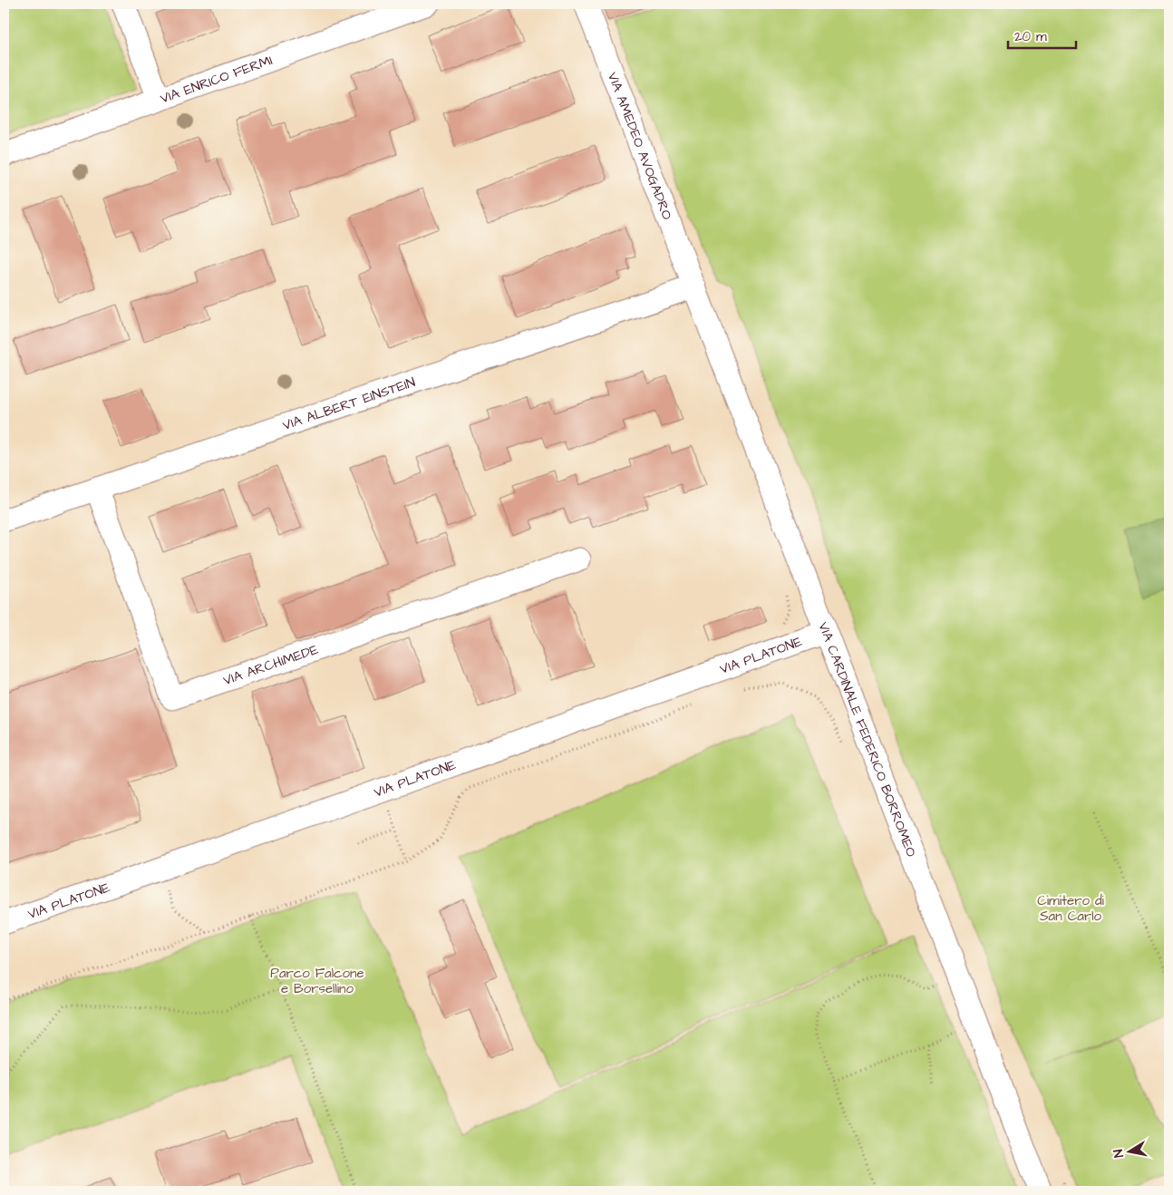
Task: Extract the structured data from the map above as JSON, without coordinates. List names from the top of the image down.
{
  "streets": {
    "street": [
      "VIA ENRICO FERMI",
      "VIA AMEDEO AVOGADRO",
      "VIA ALBERT EINSTEIN",
      "VIA PLATONE",
      "VIA ARCHIMEDE",
      "VIA CARDINALE FEDERICO BORROMEO"
    ]
  },
  "crossings": [
    ["VIA AMEDEO AVOGADRO", "VIA ALBERT EINSTEIN"],
    ["VIA AMEDEO AVOGADRO", "VIA CARDINALE FEDERICO BORROMEO"],
    ["VIA ALBERT EINSTEIN", "VIA ARCHIMEDE"],
    ["VIA ALBERT EINSTEIN", "VIA CARDINALE FEDERICO BORROMEO"],
    ["VIA PLATONE", "VIA CARDINALE FEDERICO BORROMEO"]
  ],
  "parks": ["Cimitero di San Carlo", "Parco Falcone e Borsellino"],
  "scale_bar": "20 m",
  "north": "left"
}
